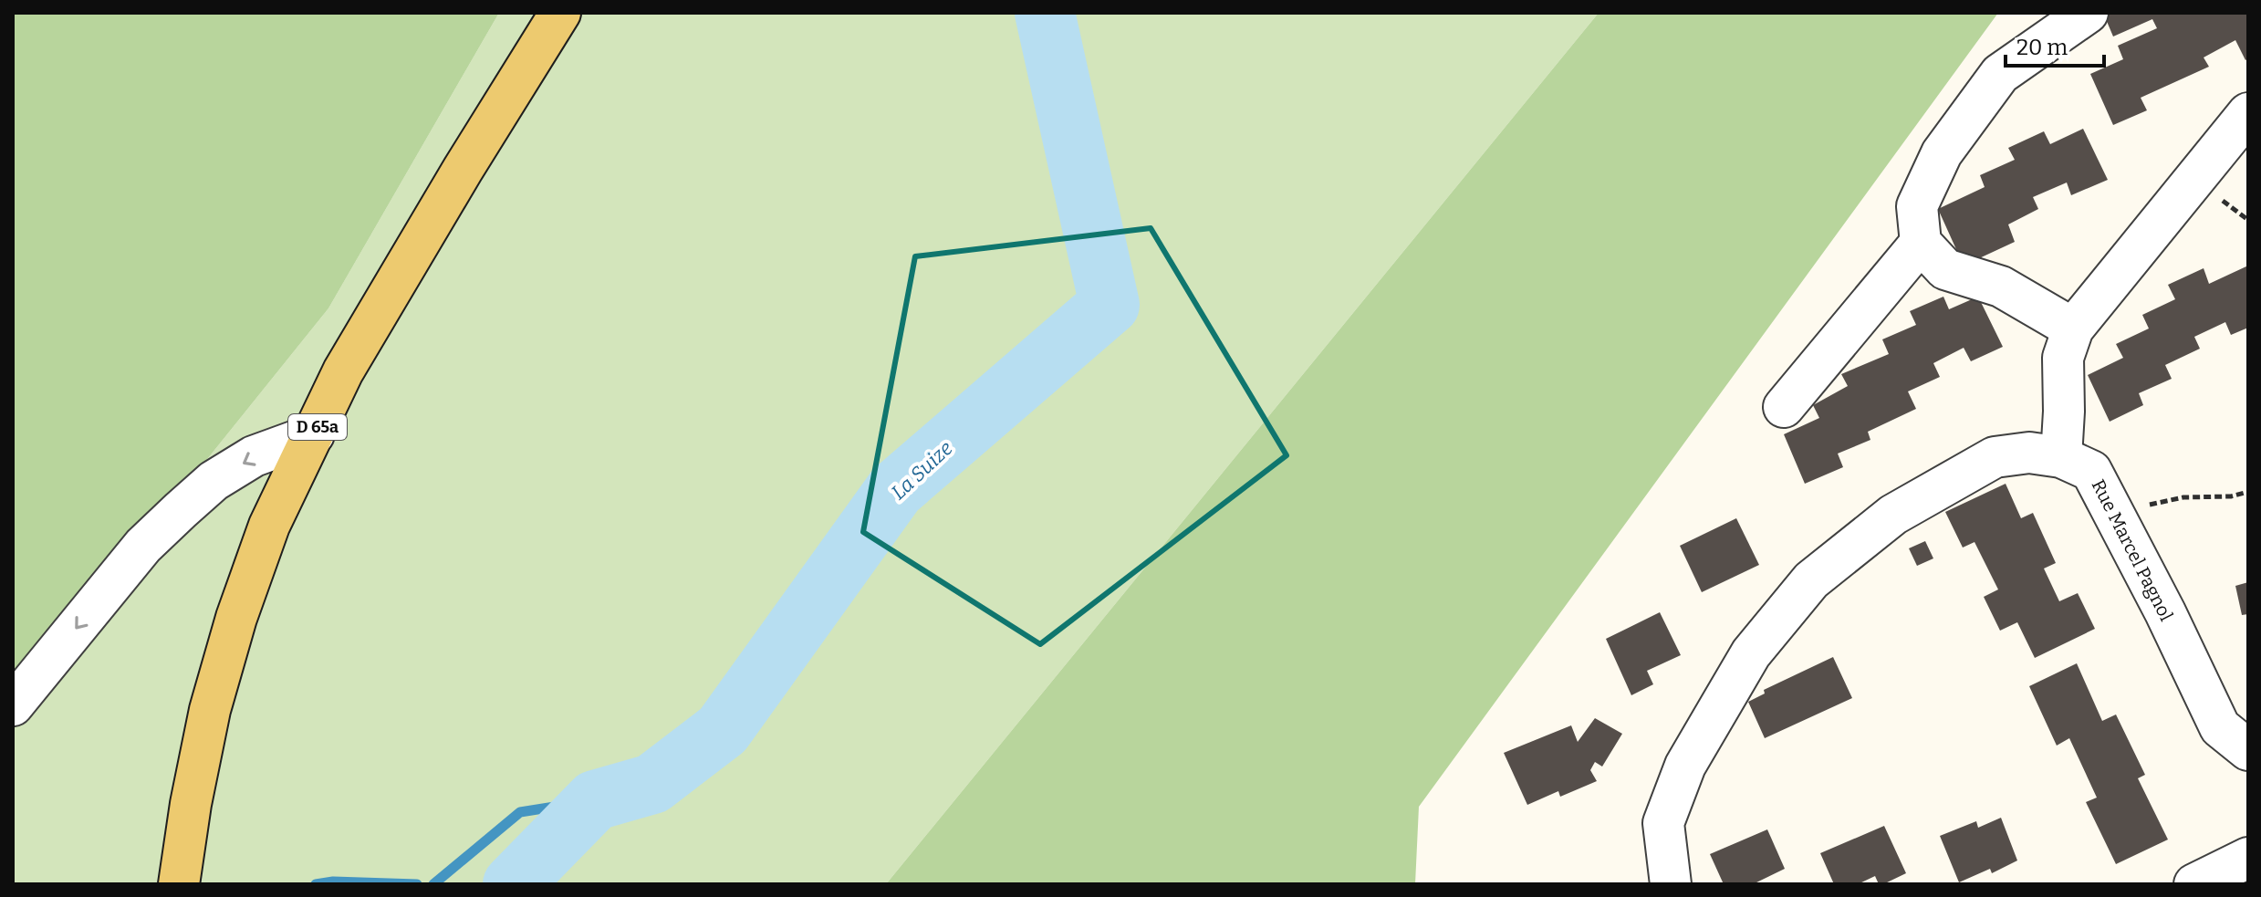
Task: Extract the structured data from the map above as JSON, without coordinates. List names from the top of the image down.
{
  "streets": {
    "main road": ["D 65a"],
    "street": ["Rue Marcel Pagnol"]
  },
  "water": ["La Suize"],
  "scale_bar": "20 m"
}
